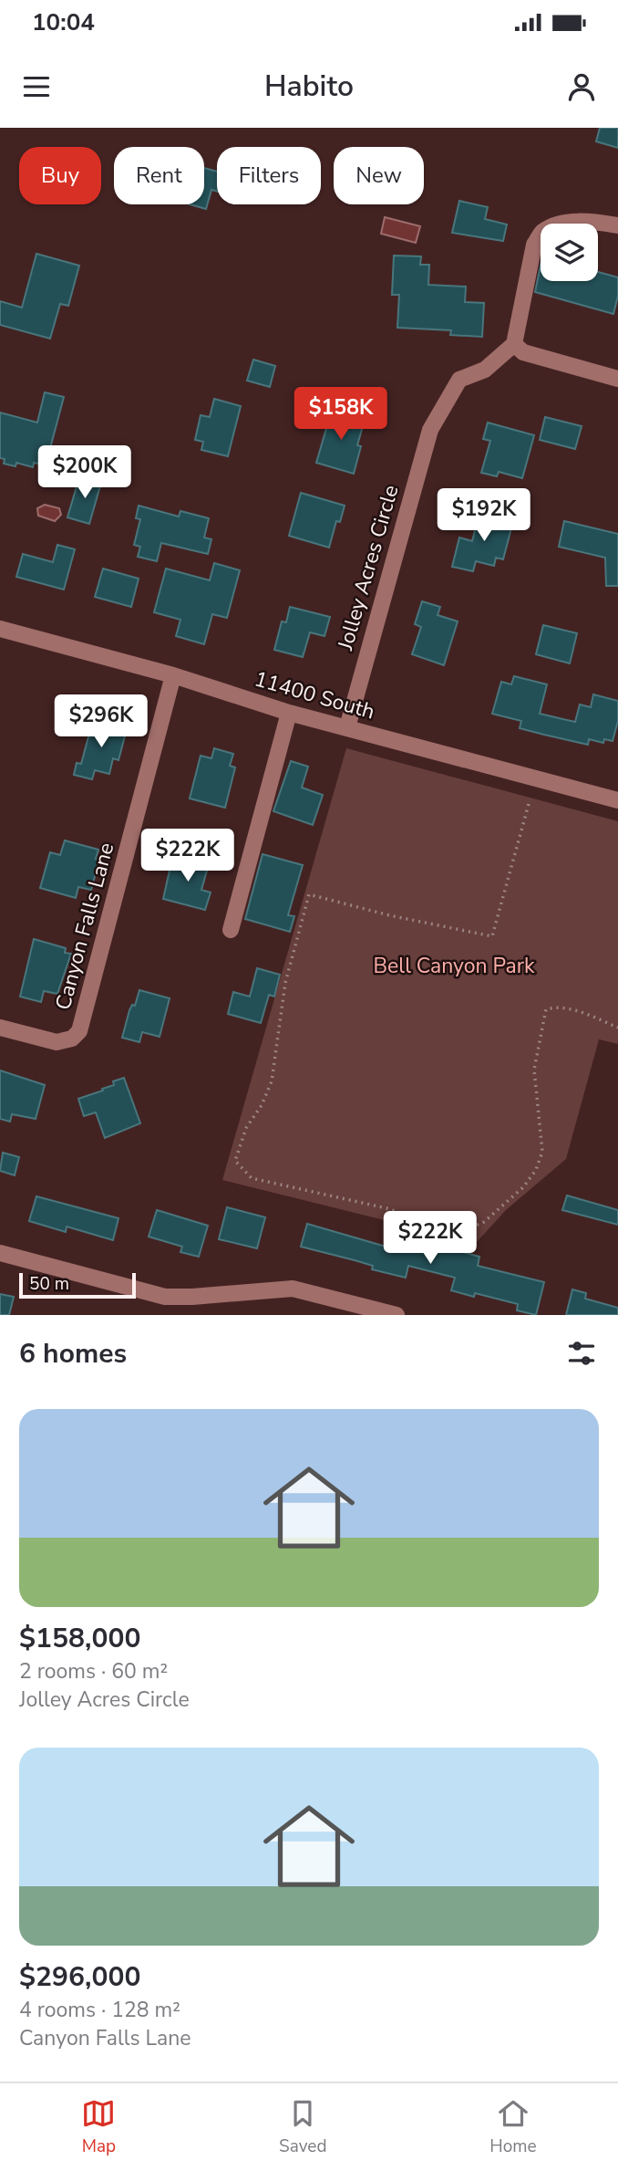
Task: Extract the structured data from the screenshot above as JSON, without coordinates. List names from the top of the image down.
{
  "streets": {
    "street": ["Jolley Acres Circle", "11400 South", "Canyon Falls Lane"]
  },
  "crossings": [
    ["Jolley Acres Circle", "11400 South"],
    ["11400 South", "Canyon Falls Lane"]
  ],
  "parks": ["Bell Canyon Park"],
  "scale_bar": "50 m",
  "page": {
    "status": "10:04",
    "header": "Habito",
    "chip": [
      "Buy",
      "Rent",
      "Filters",
      "New"
    ],
    "price": [
      "$158K",
      "$200K",
      "$192K",
      "$296K",
      "$222K",
      "$222K"
    ],
    "scale": "50 m",
    "heading": "6 homes",
    "list": [
      {
        "name": "$158,000",
        "note": "2 rooms · 60 m² · Jolley Acres Circle"
      },
      {
        "name": "$296,000",
        "note": "4 rooms · 128 m² · Canyon Falls Lane"
      }
    ],
    "tabs": ["Map", "Saved", "Home"]
  }
}
